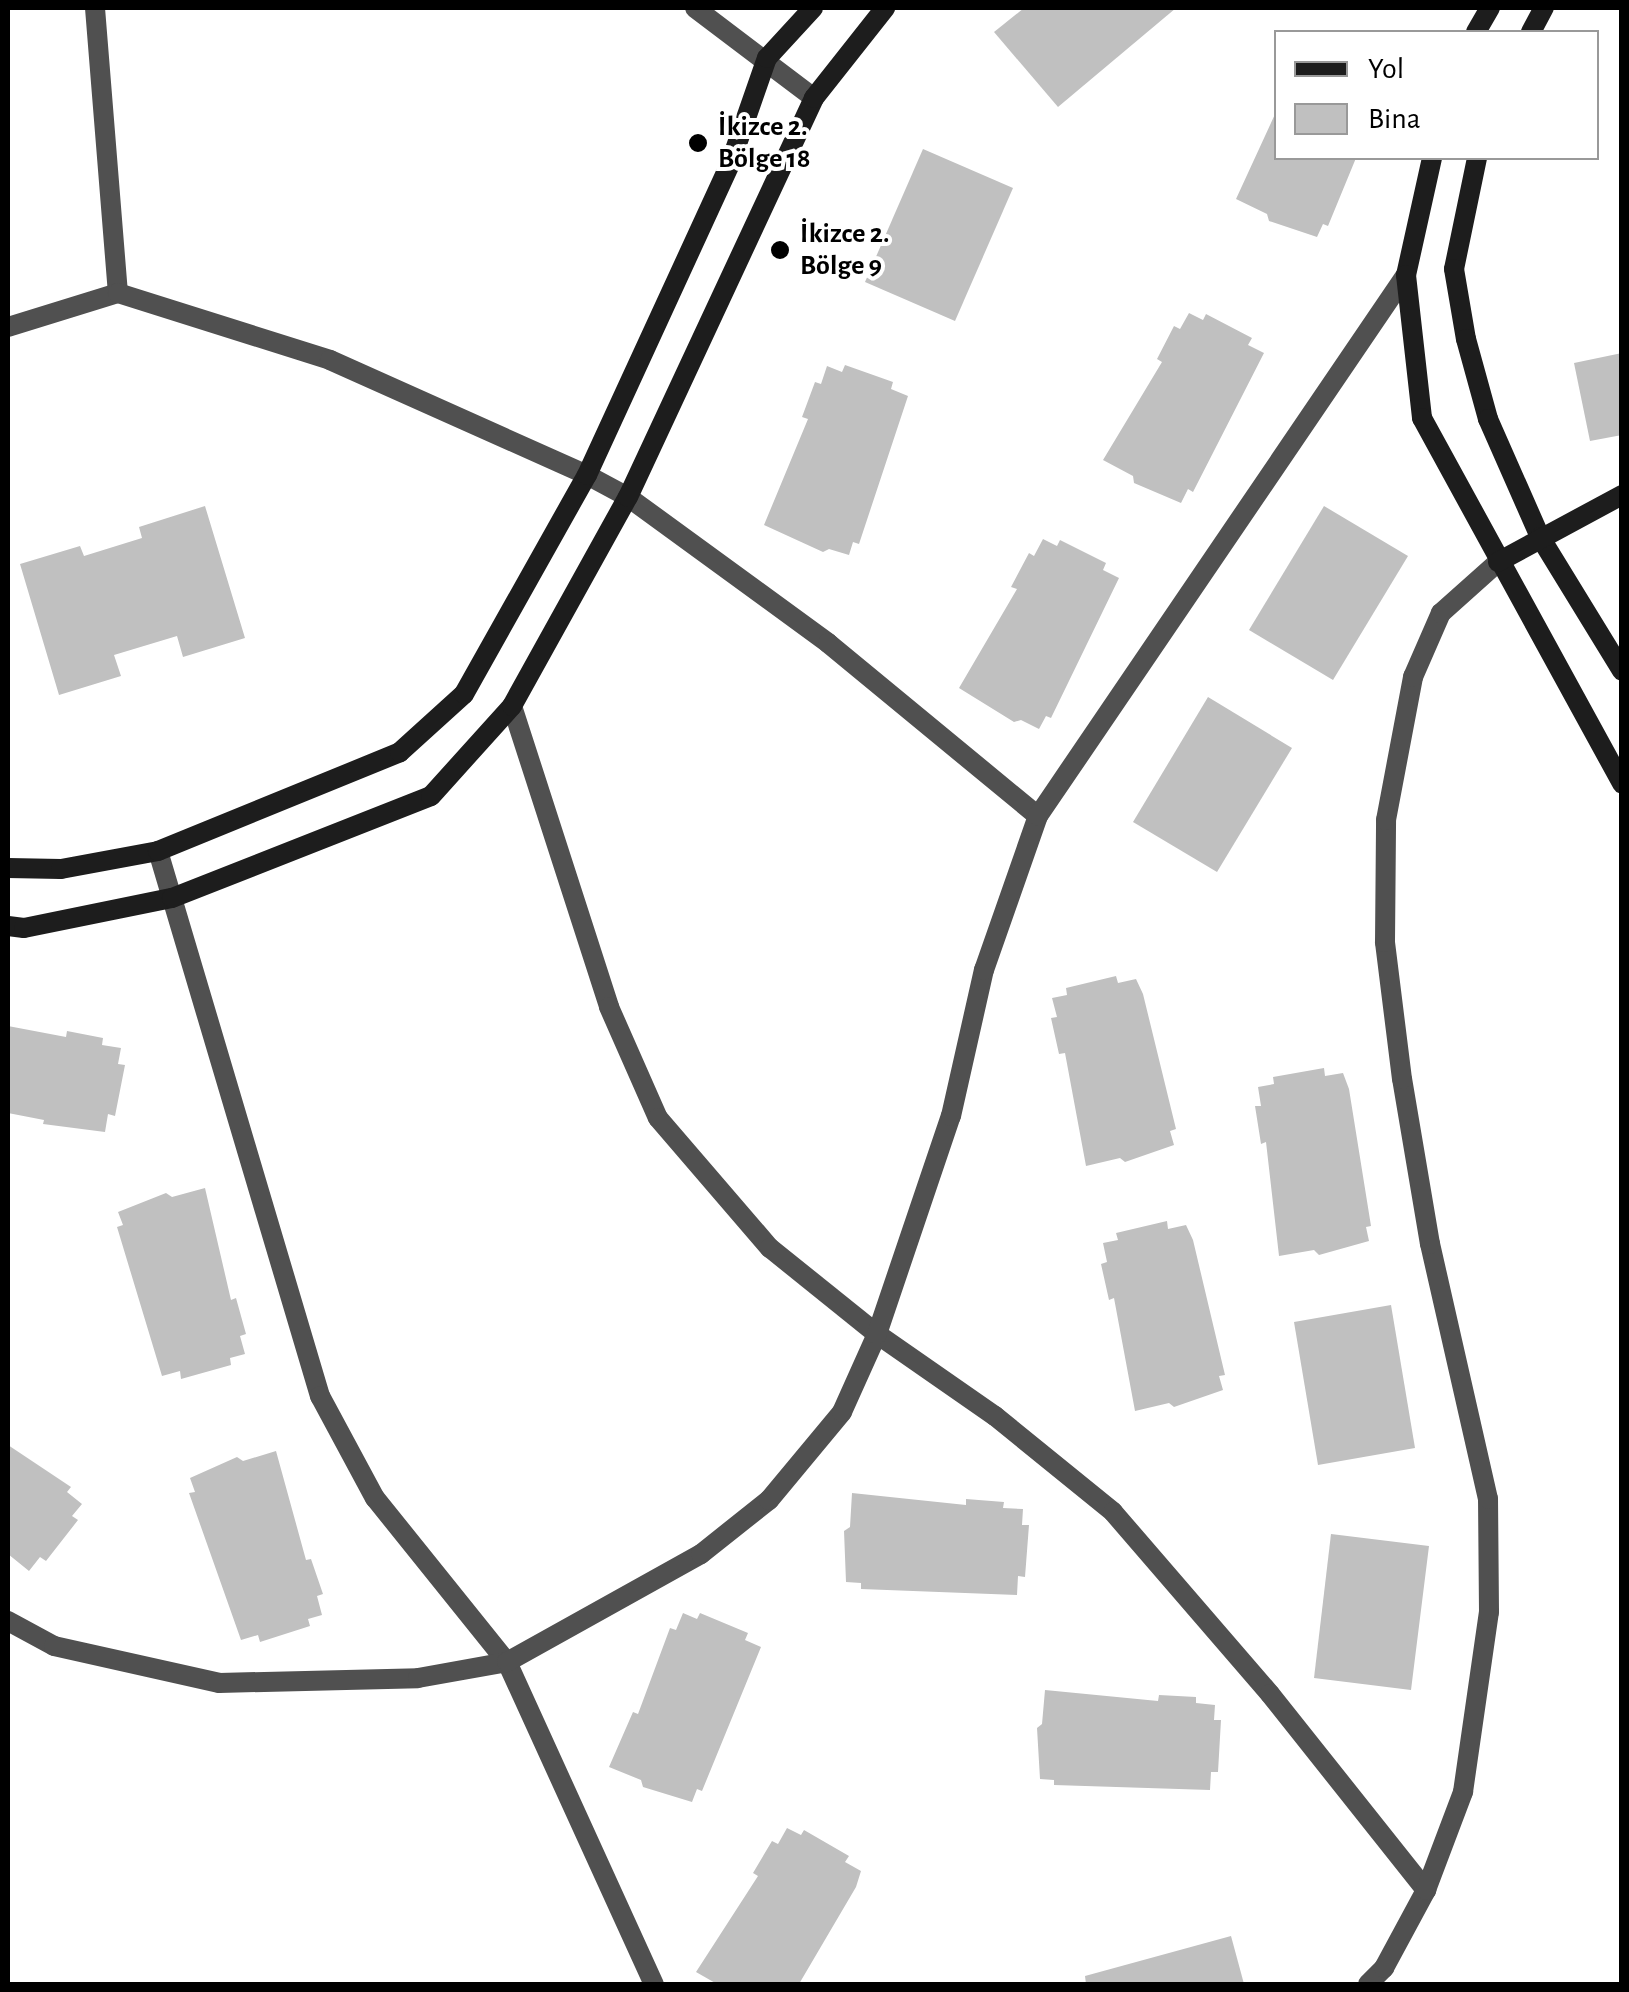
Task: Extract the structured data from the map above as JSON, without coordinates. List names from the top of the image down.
{
  "places": ["İkizce 2. Bölge 18", "İkizce 2. Bölge 9"],
  "legend": ["Yol", "Bina"]
}
